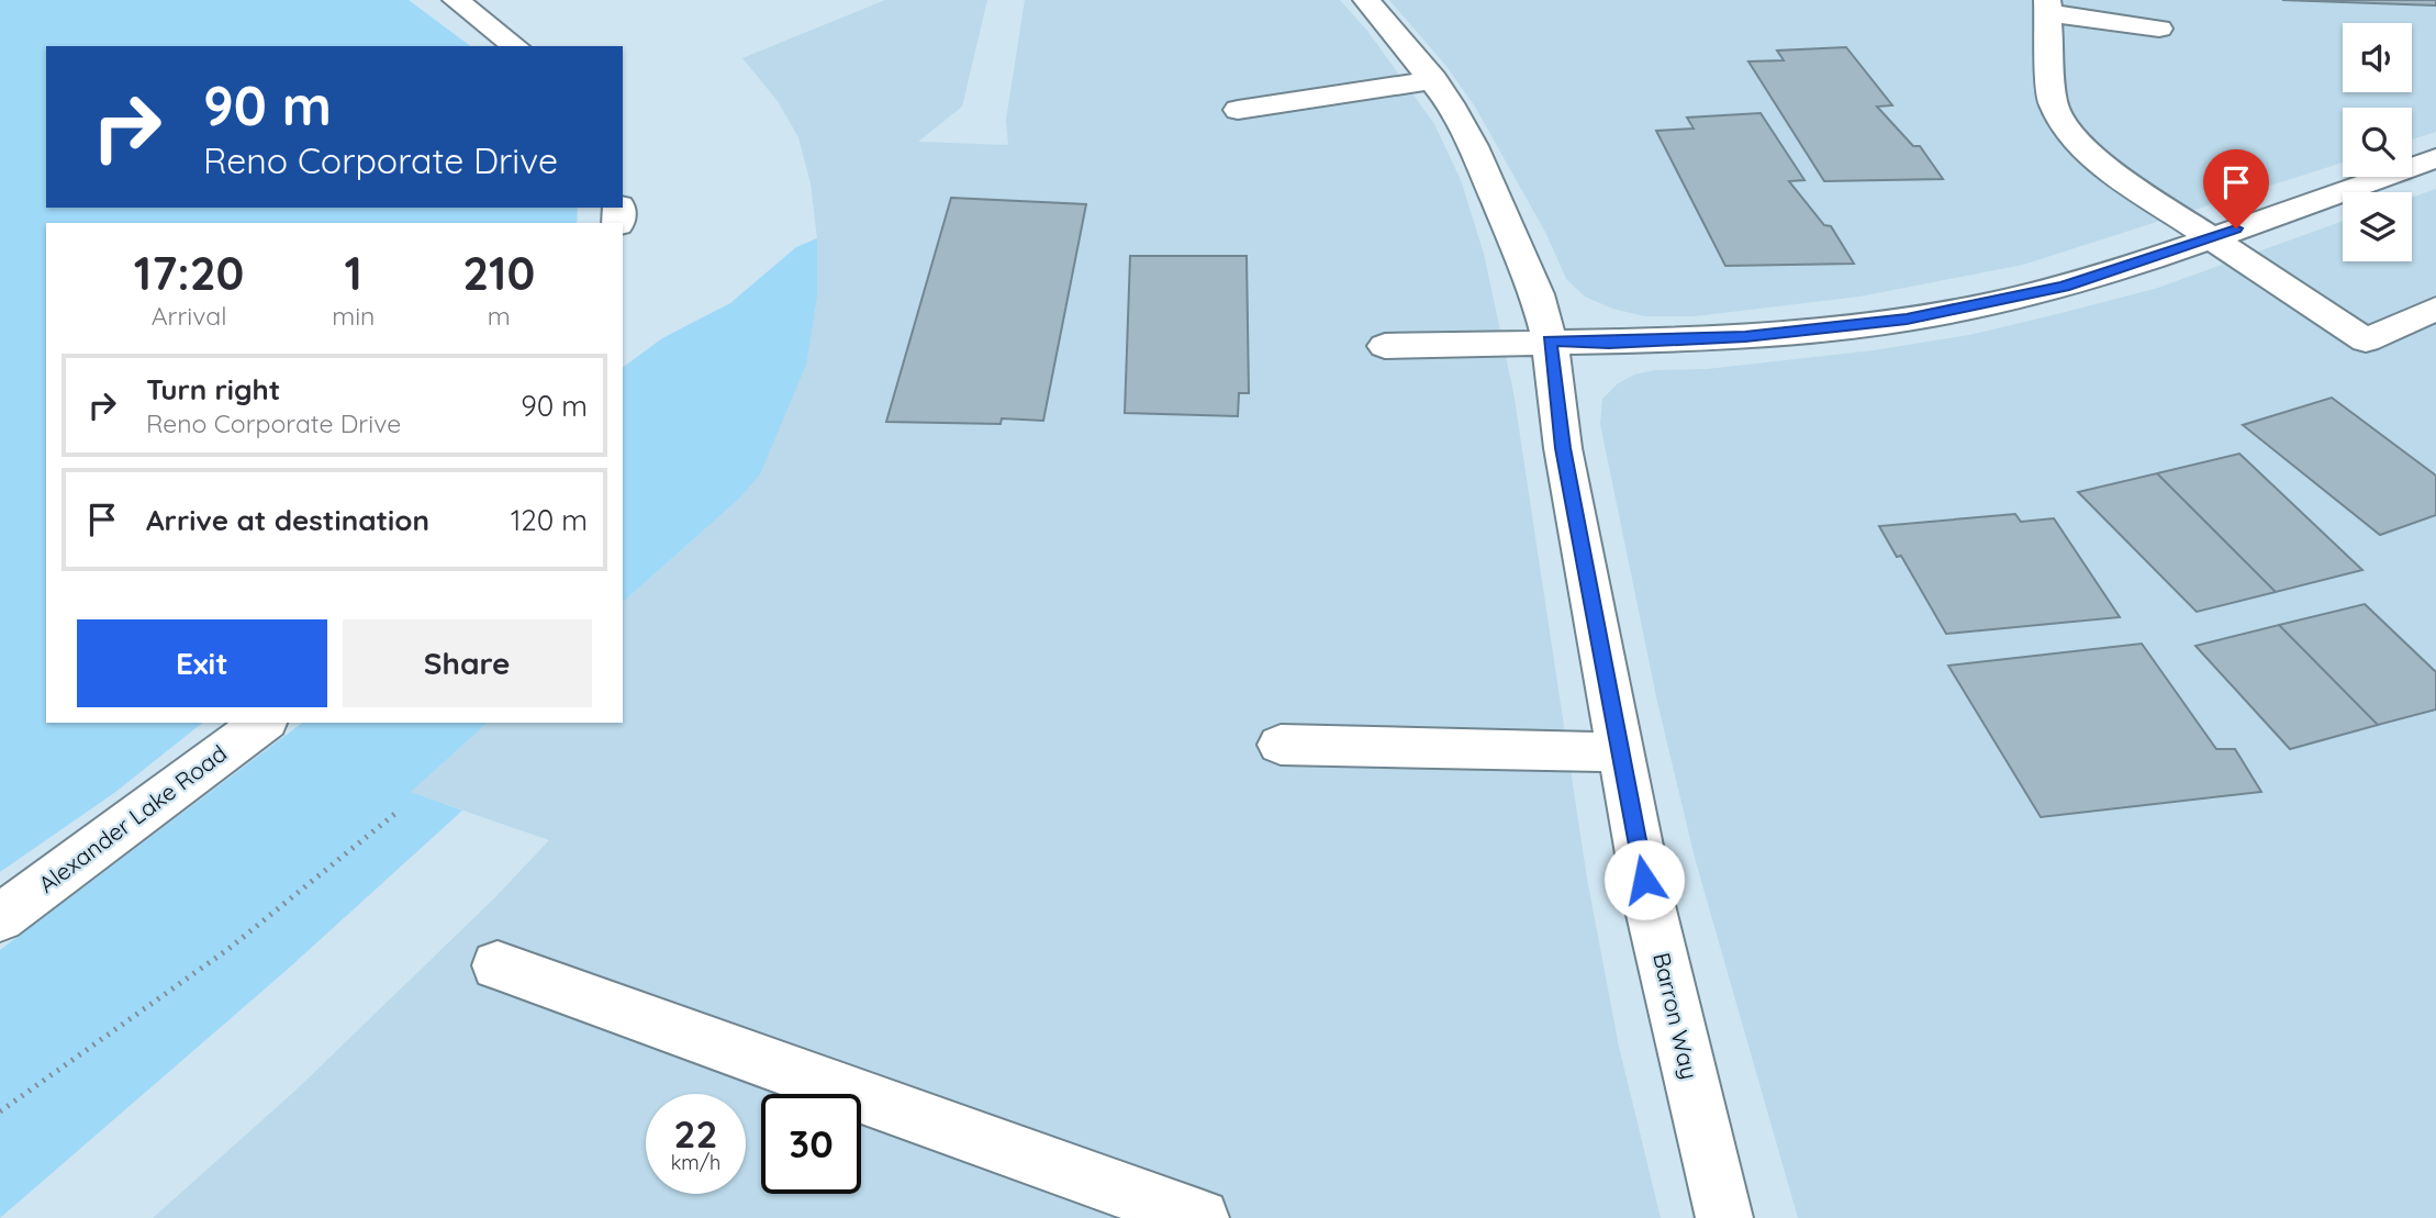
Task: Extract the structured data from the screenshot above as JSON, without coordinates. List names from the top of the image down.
{
  "streets": {
    "street": ["Alexander Lake Road", "Barron Way"]
  },
  "page": {
    "turn": ["90 m", "Reno Corporate Drive"],
    "eta": [
      "17:20",
      "Arrival",
      "1",
      "min",
      "210",
      "m"
    ],
    "list": [
      {
        "name": "Turn right",
        "note": "Reno Corporate Drive",
        "value": "90 m"
      },
      {
        "name": "Arrive at destination",
        "value": "120 m"
      }
    ],
    "buttons": ["Exit", "Share"],
    "speed": "22 km/h",
    "limit": "30"
  }
}
